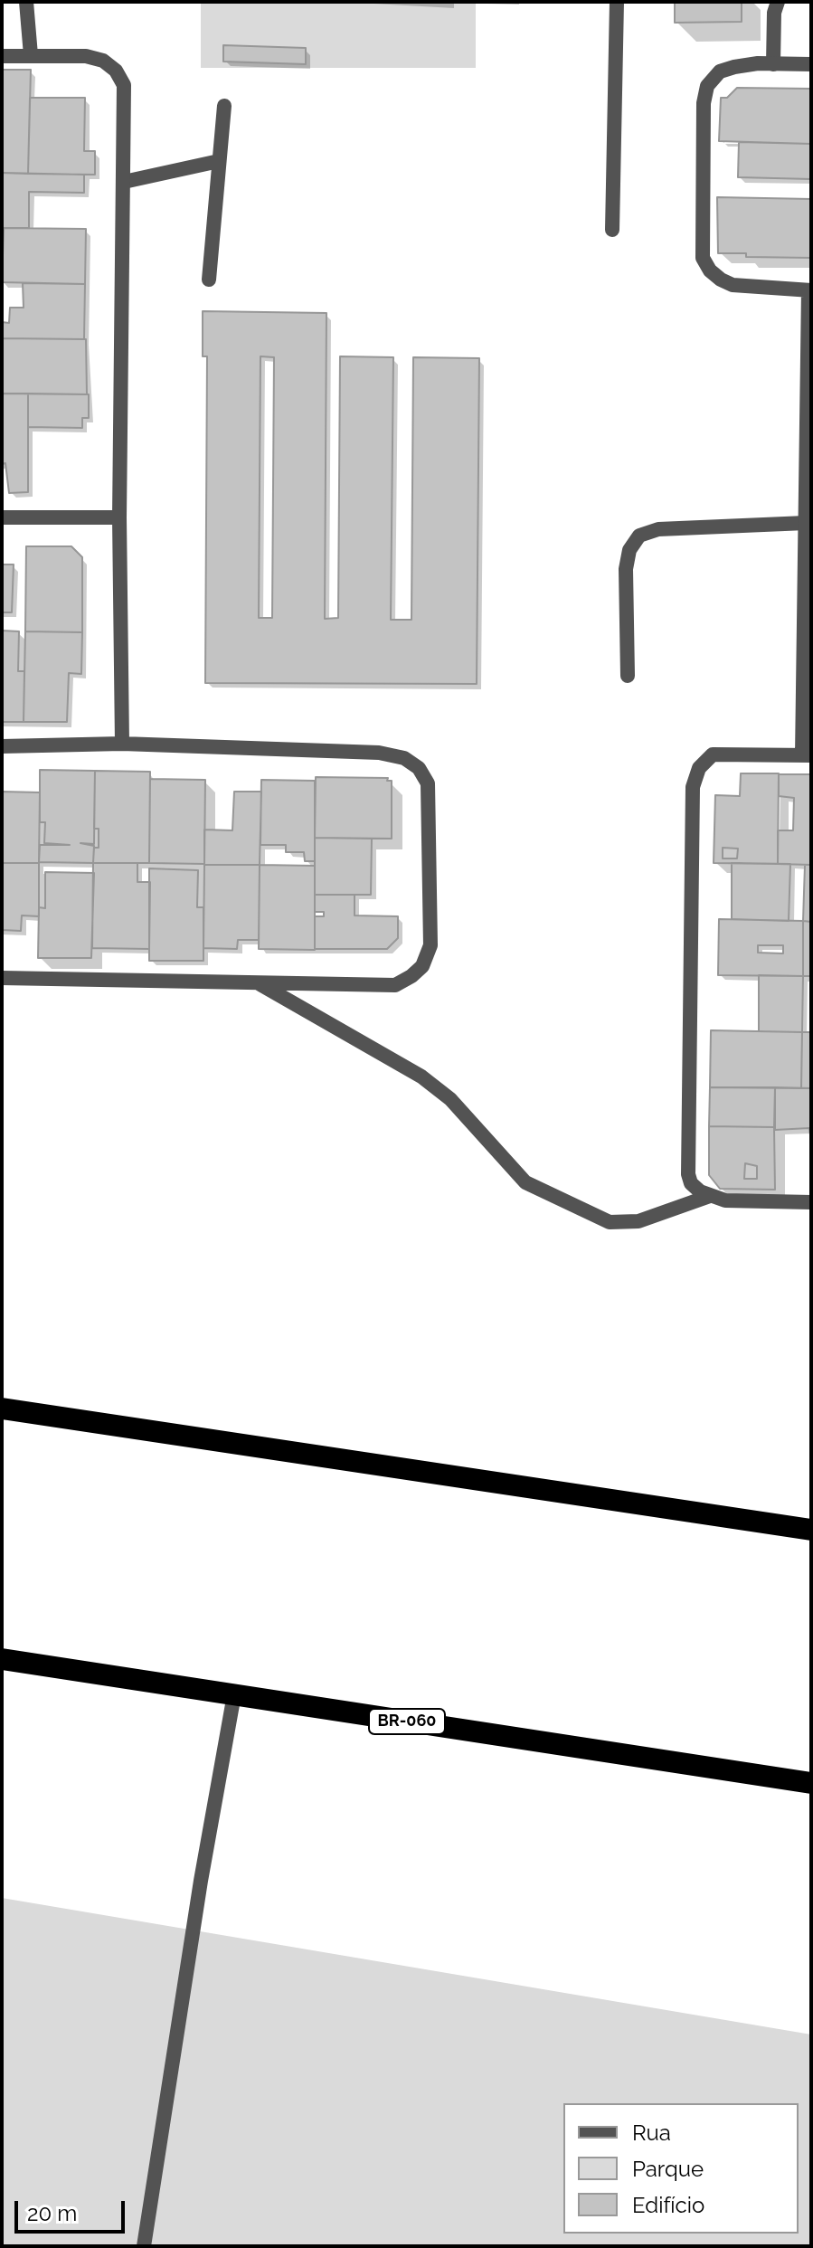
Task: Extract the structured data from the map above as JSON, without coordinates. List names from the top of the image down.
{
  "streets": {
    "highway": ["BR-060"]
  },
  "legend": ["Rua", "Parque", "Edifício"],
  "scale_bar": "20 m"
}
